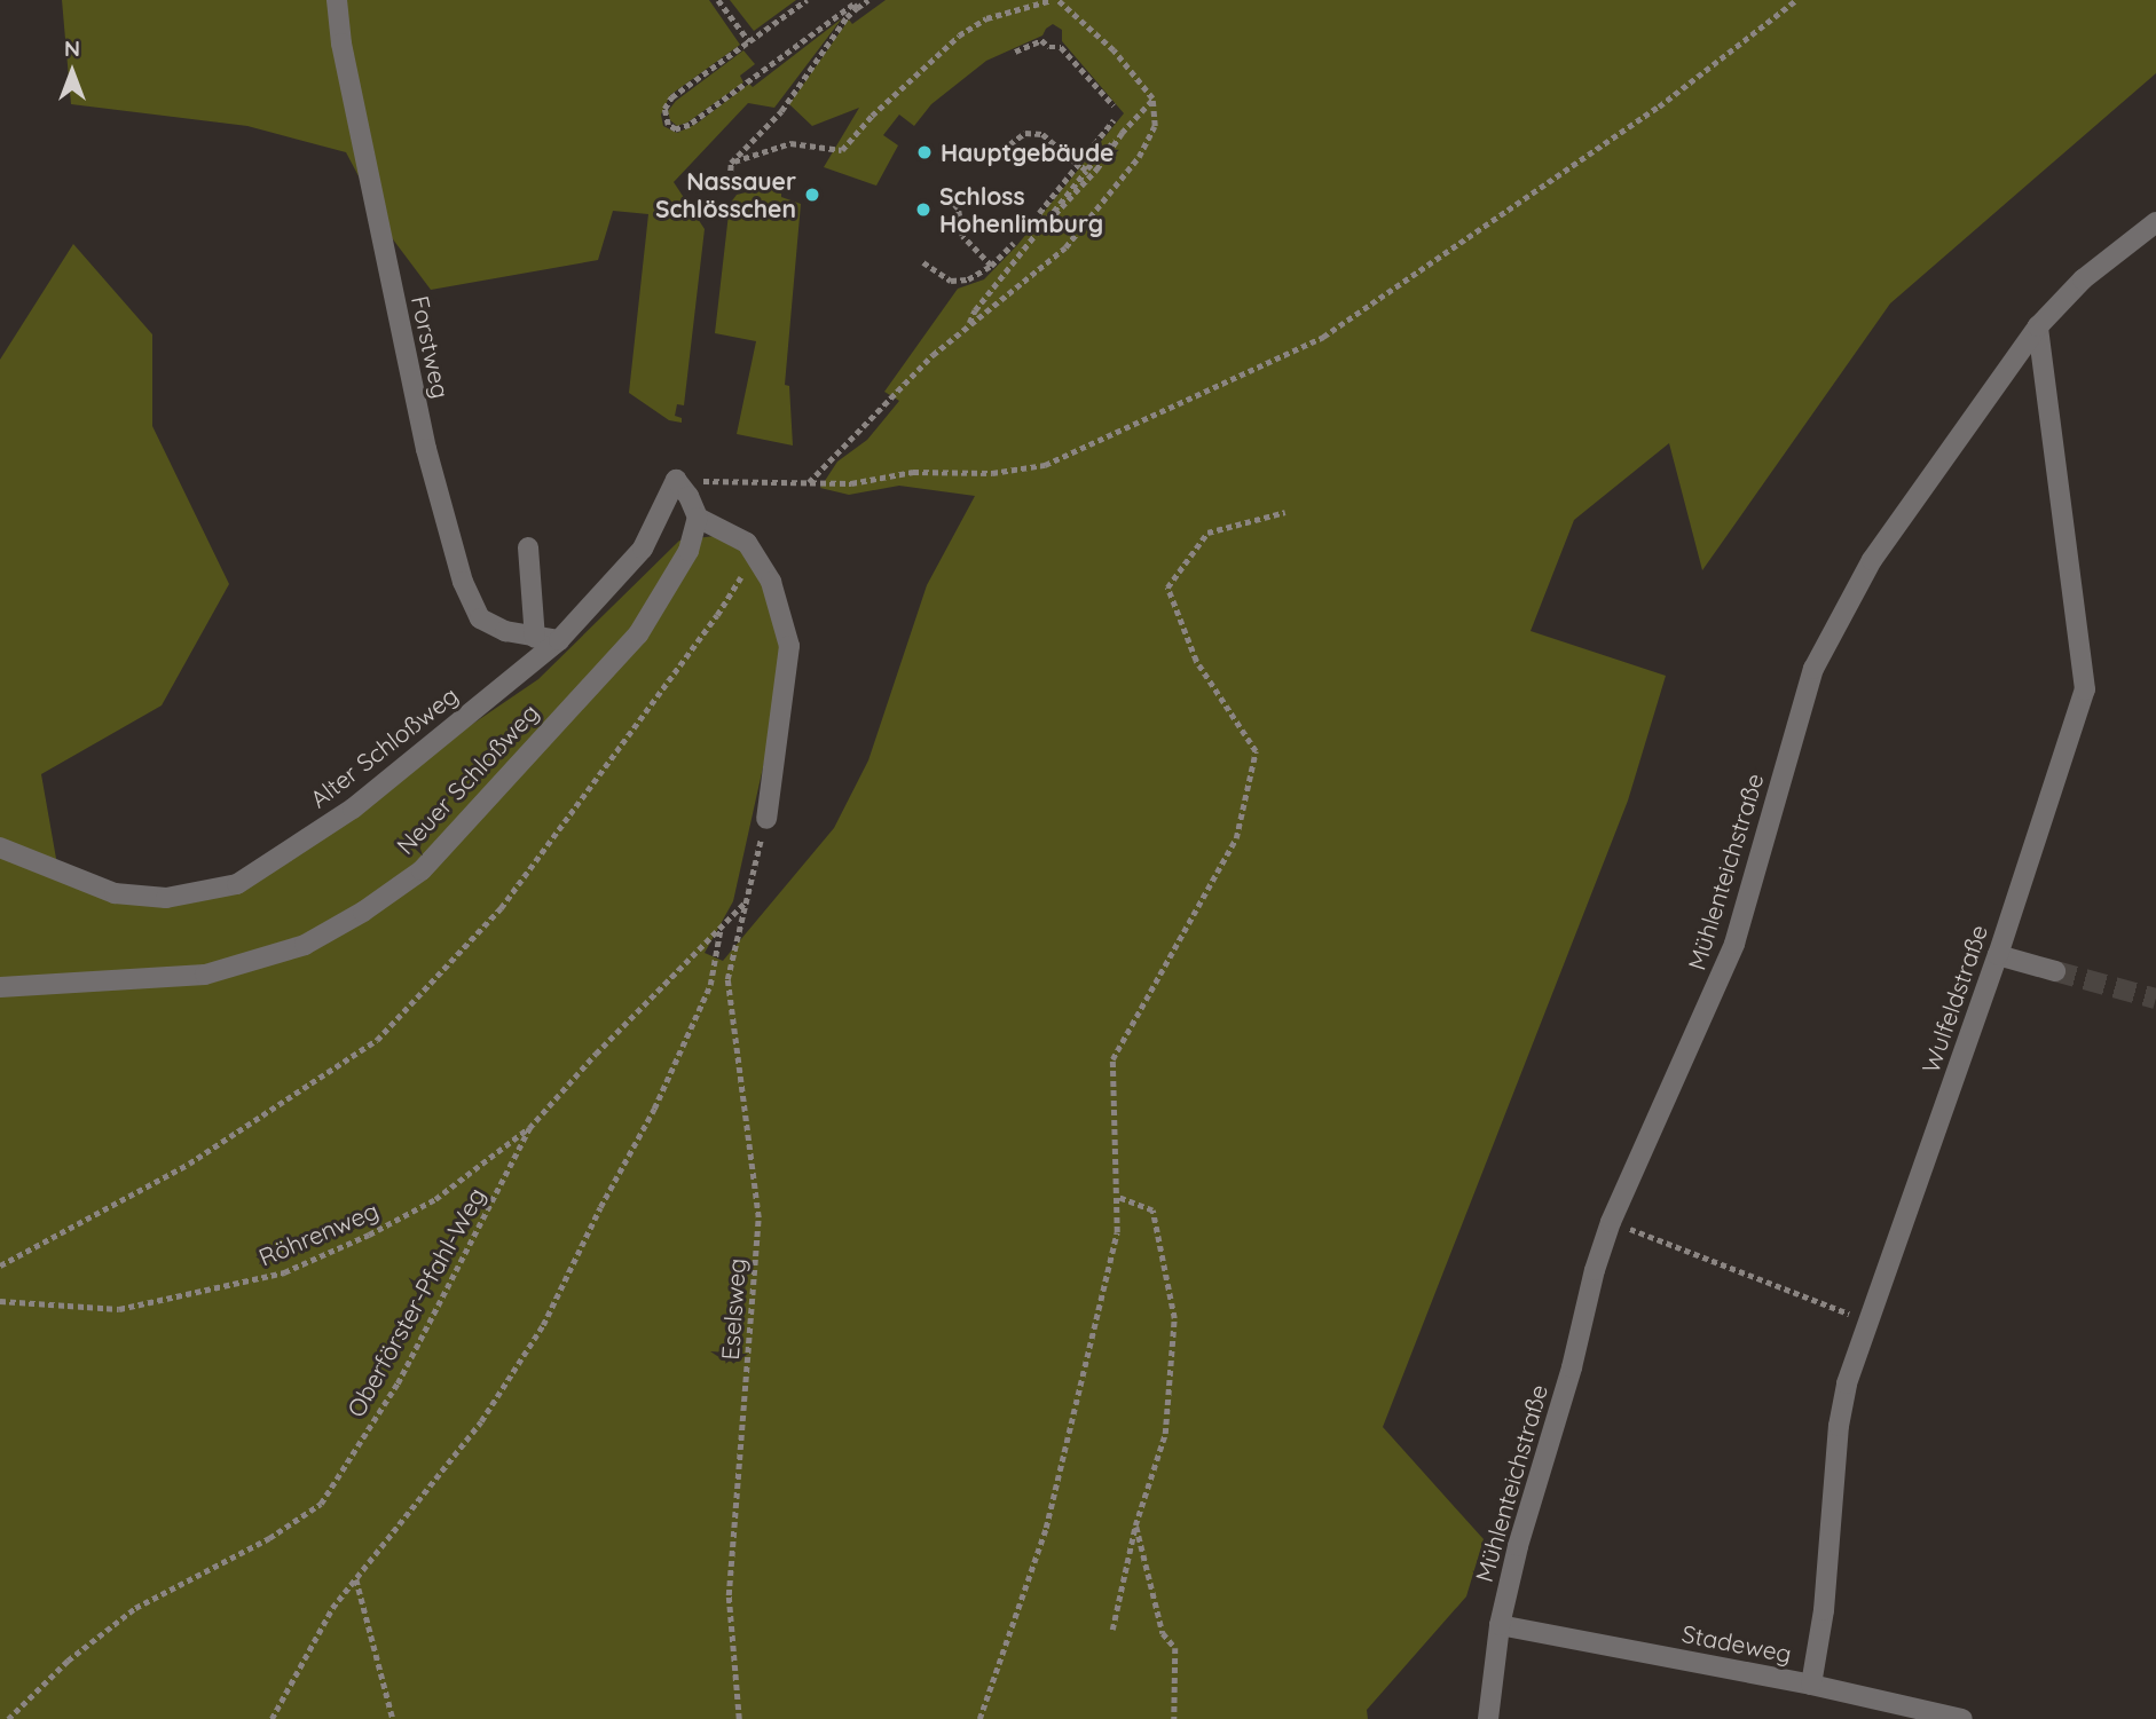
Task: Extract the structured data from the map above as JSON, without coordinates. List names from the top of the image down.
{
  "streets": {
    "street": [
      "Forstweg",
      "Alter Schloßweg",
      "Neuer Schloßweg",
      "Mühlenteichstraße",
      "Wulfeldstraße",
      "Stadeweg"
    ],
    "path": ["Röhrenweg", "Oberförster-Pfahl-Weg", "Eselsweg"]
  },
  "crossings": [
    ["Forstweg", "Alter Schloßweg"],
    ["Mühlenteichstraße", "Wulfeldstraße"],
    ["Mühlenteichstraße", "Stadeweg"],
    ["Wulfeldstraße", "Stadeweg"],
    ["Röhrenweg", "Oberförster-Pfahl-Weg"],
    ["Oberförster-Pfahl-Weg", "Eselsweg"]
  ],
  "places": ["Hauptgebäude", "Nassauer Schlösschen", "Schloss Hohenlimburg"],
  "north": "top"
}
